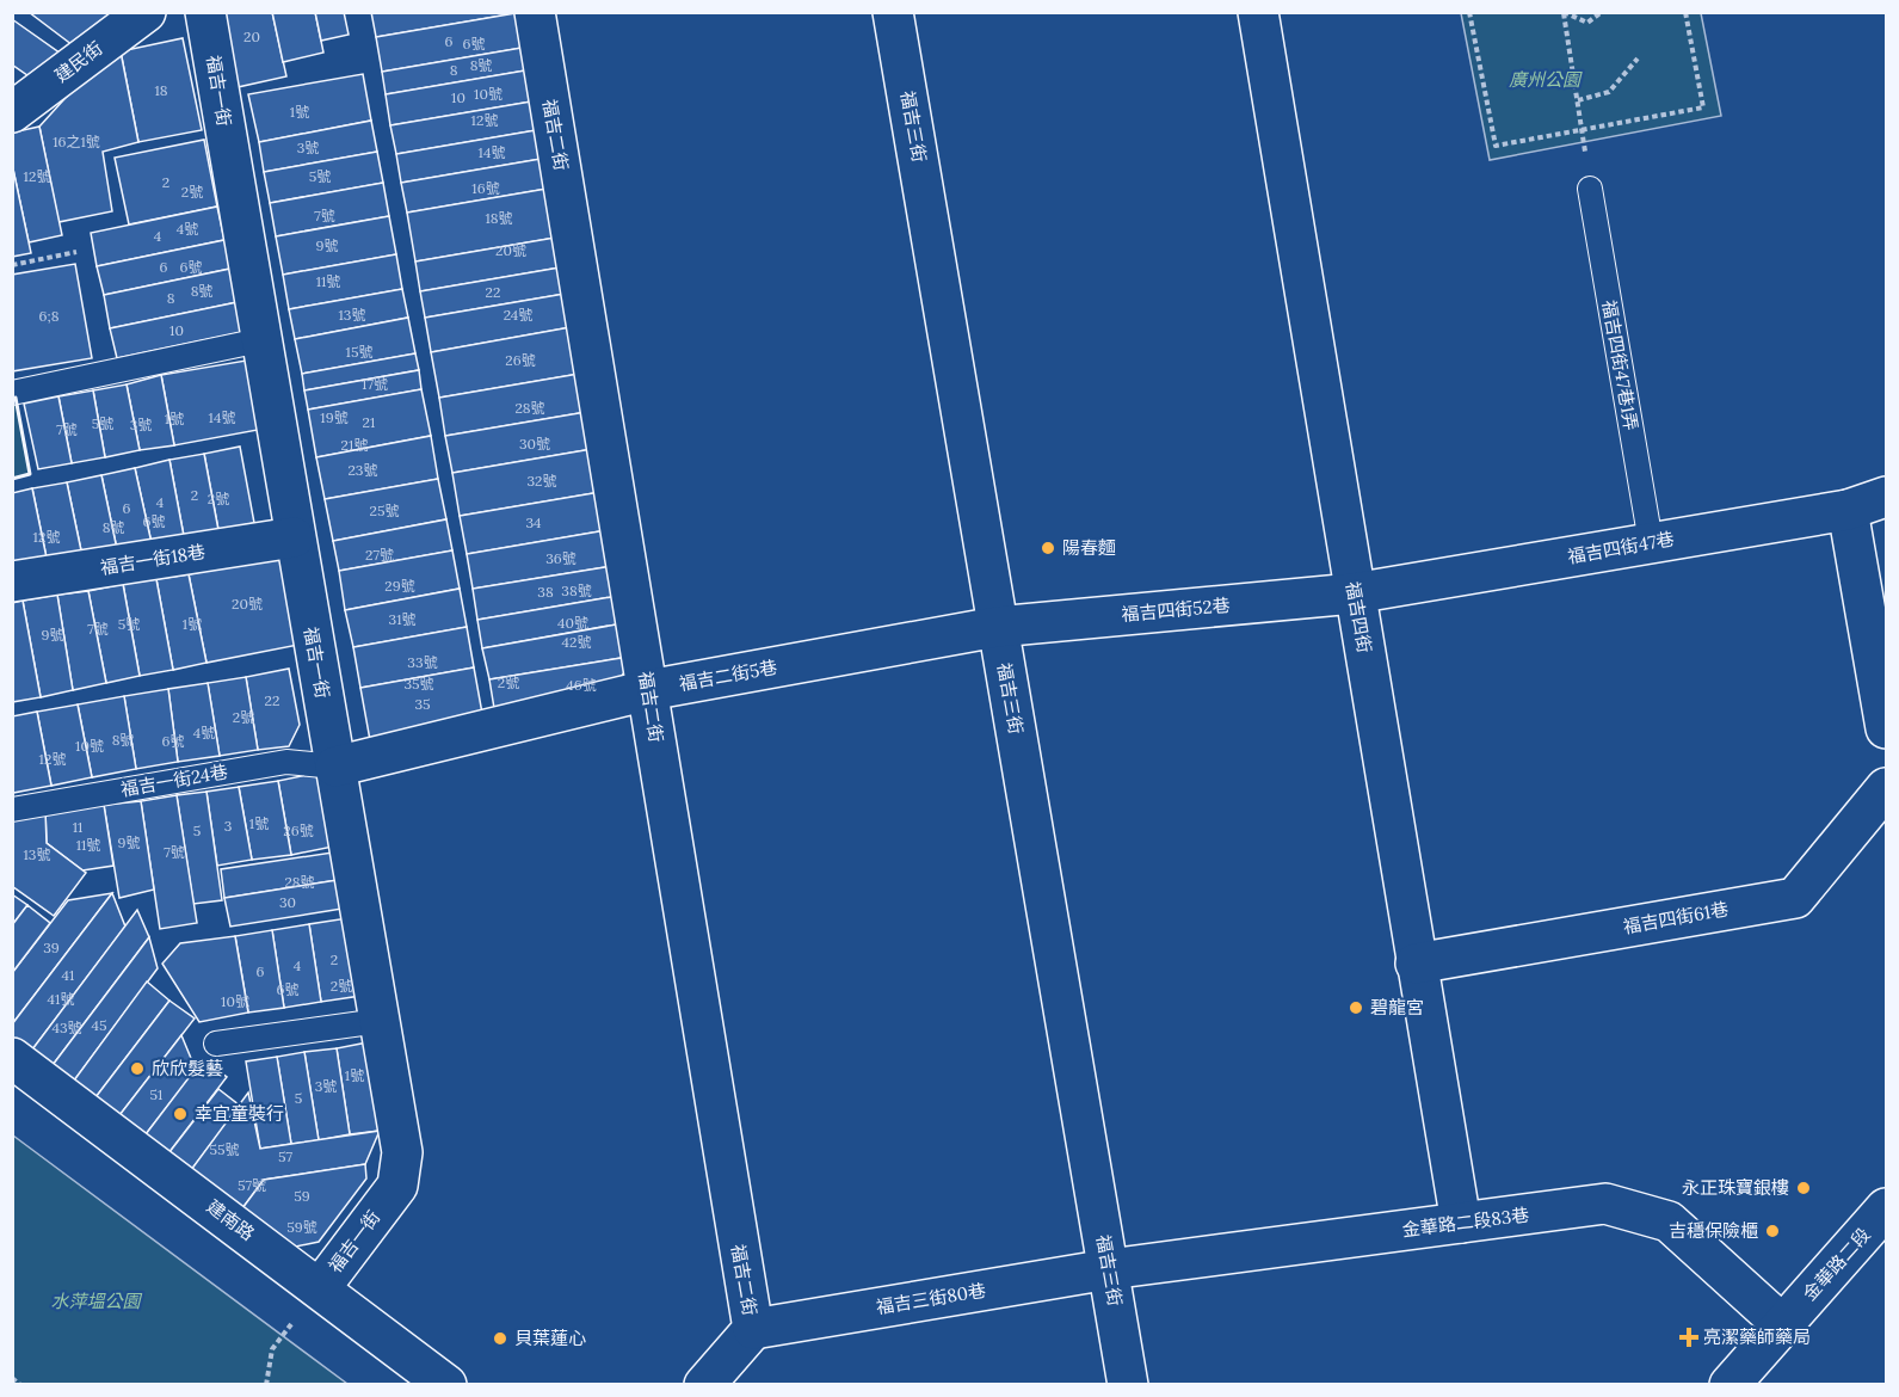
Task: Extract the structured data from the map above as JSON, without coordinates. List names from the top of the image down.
{
  "streets": {
    "street": [
      "建民街",
      "福吉一街",
      "福吉三街",
      "福吉二街",
      "福吉四街47巷",
      "福吉一街18巷",
      "福吉四街52巷",
      "福吉四街",
      "福吉二街5巷",
      "福吉四街61巷",
      "建南路",
      "金華路二段83巷",
      "金華路二段",
      "福吉三街80巷"
    ],
    "lane": ["福吉四街47巷1弄", "福吉一街24巷"]
  },
  "crossings": [
    ["福吉一街", "福吉一街18巷"],
    ["福吉一街", "福吉二街5巷"],
    ["福吉一街", "福吉一街24巷"],
    ["福吉一街", "建南路"],
    ["福吉三街", "福吉四街52巷"],
    ["福吉三街", "福吉二街5巷"],
    ["福吉三街", "金華路二段83巷"],
    ["福吉三街", "福吉三街80巷"],
    ["福吉二街", "福吉二街5巷"],
    ["福吉二街", "福吉三街80巷"],
    ["福吉四街47巷1弄", "福吉四街47巷"],
    ["福吉四街47巷", "福吉四街52巷"],
    ["福吉四街47巷", "福吉四街"],
    ["福吉四街52巷", "福吉四街"],
    ["福吉四街52巷", "福吉二街5巷"],
    ["福吉四街", "福吉四街61巷"],
    ["福吉四街", "金華路二段83巷"],
    ["福吉二街5巷", "福吉一街24巷"],
    ["金華路二段83巷", "金華路二段"],
    ["金華路二段83巷", "福吉三街80巷"]
  ],
  "parks": ["廣州公園", "水萍塭公園"],
  "places": {
    "other": [
      "陽春麵",
      "碧龍宮",
      "欣欣髮藝",
      "幸宜童裝行",
      "永正珠寶銀樓",
      "吉穩保險櫃",
      "貝葉蓮心"
    ],
    "health": ["亮潔藥師藥局"]
  },
  "house_numbers": [
    "20",
    "6",
    "6號",
    "8號",
    "8",
    "18",
    "10號",
    "10",
    "1號",
    "12號",
    "16之1號",
    "3號",
    "14號",
    "12號",
    "5號",
    "2",
    "16號",
    "2號",
    "7號",
    "18號",
    "4號",
    "4",
    "9號",
    "20號",
    "6",
    "6號",
    "11號",
    "8號",
    "22",
    "8",
    "13號",
    "24號",
    "6;8",
    "10",
    "15號",
    "26號",
    "17號",
    "28號",
    "14號",
    "19號",
    "1號",
    "21",
    "5號",
    "3號",
    "7號",
    "30號",
    "21號",
    "23號",
    "32號",
    "2",
    "2號",
    "4",
    "6",
    "25號",
    "6號",
    "34",
    "8號",
    "12號",
    "27號",
    "36號",
    "29號",
    "38號",
    "38",
    "20號",
    "31號",
    "40號",
    "5號",
    "1號",
    "7號",
    "9號",
    "42號",
    "33號",
    "2號",
    "35號",
    "46號",
    "22",
    "35",
    "2號",
    "4號",
    "8號",
    "6號",
    "10號",
    "12號",
    "1號",
    "3",
    "11",
    "5",
    "26號",
    "9號",
    "11號",
    "7號",
    "13號",
    "28號",
    "30",
    "39",
    "2",
    "4",
    "6",
    "41",
    "2號",
    "6號",
    "41號",
    "10號",
    "45",
    "43號",
    "1號",
    "3號",
    "51",
    "5",
    "55號",
    "57",
    "57號",
    "59",
    "59號"
  ]
}
